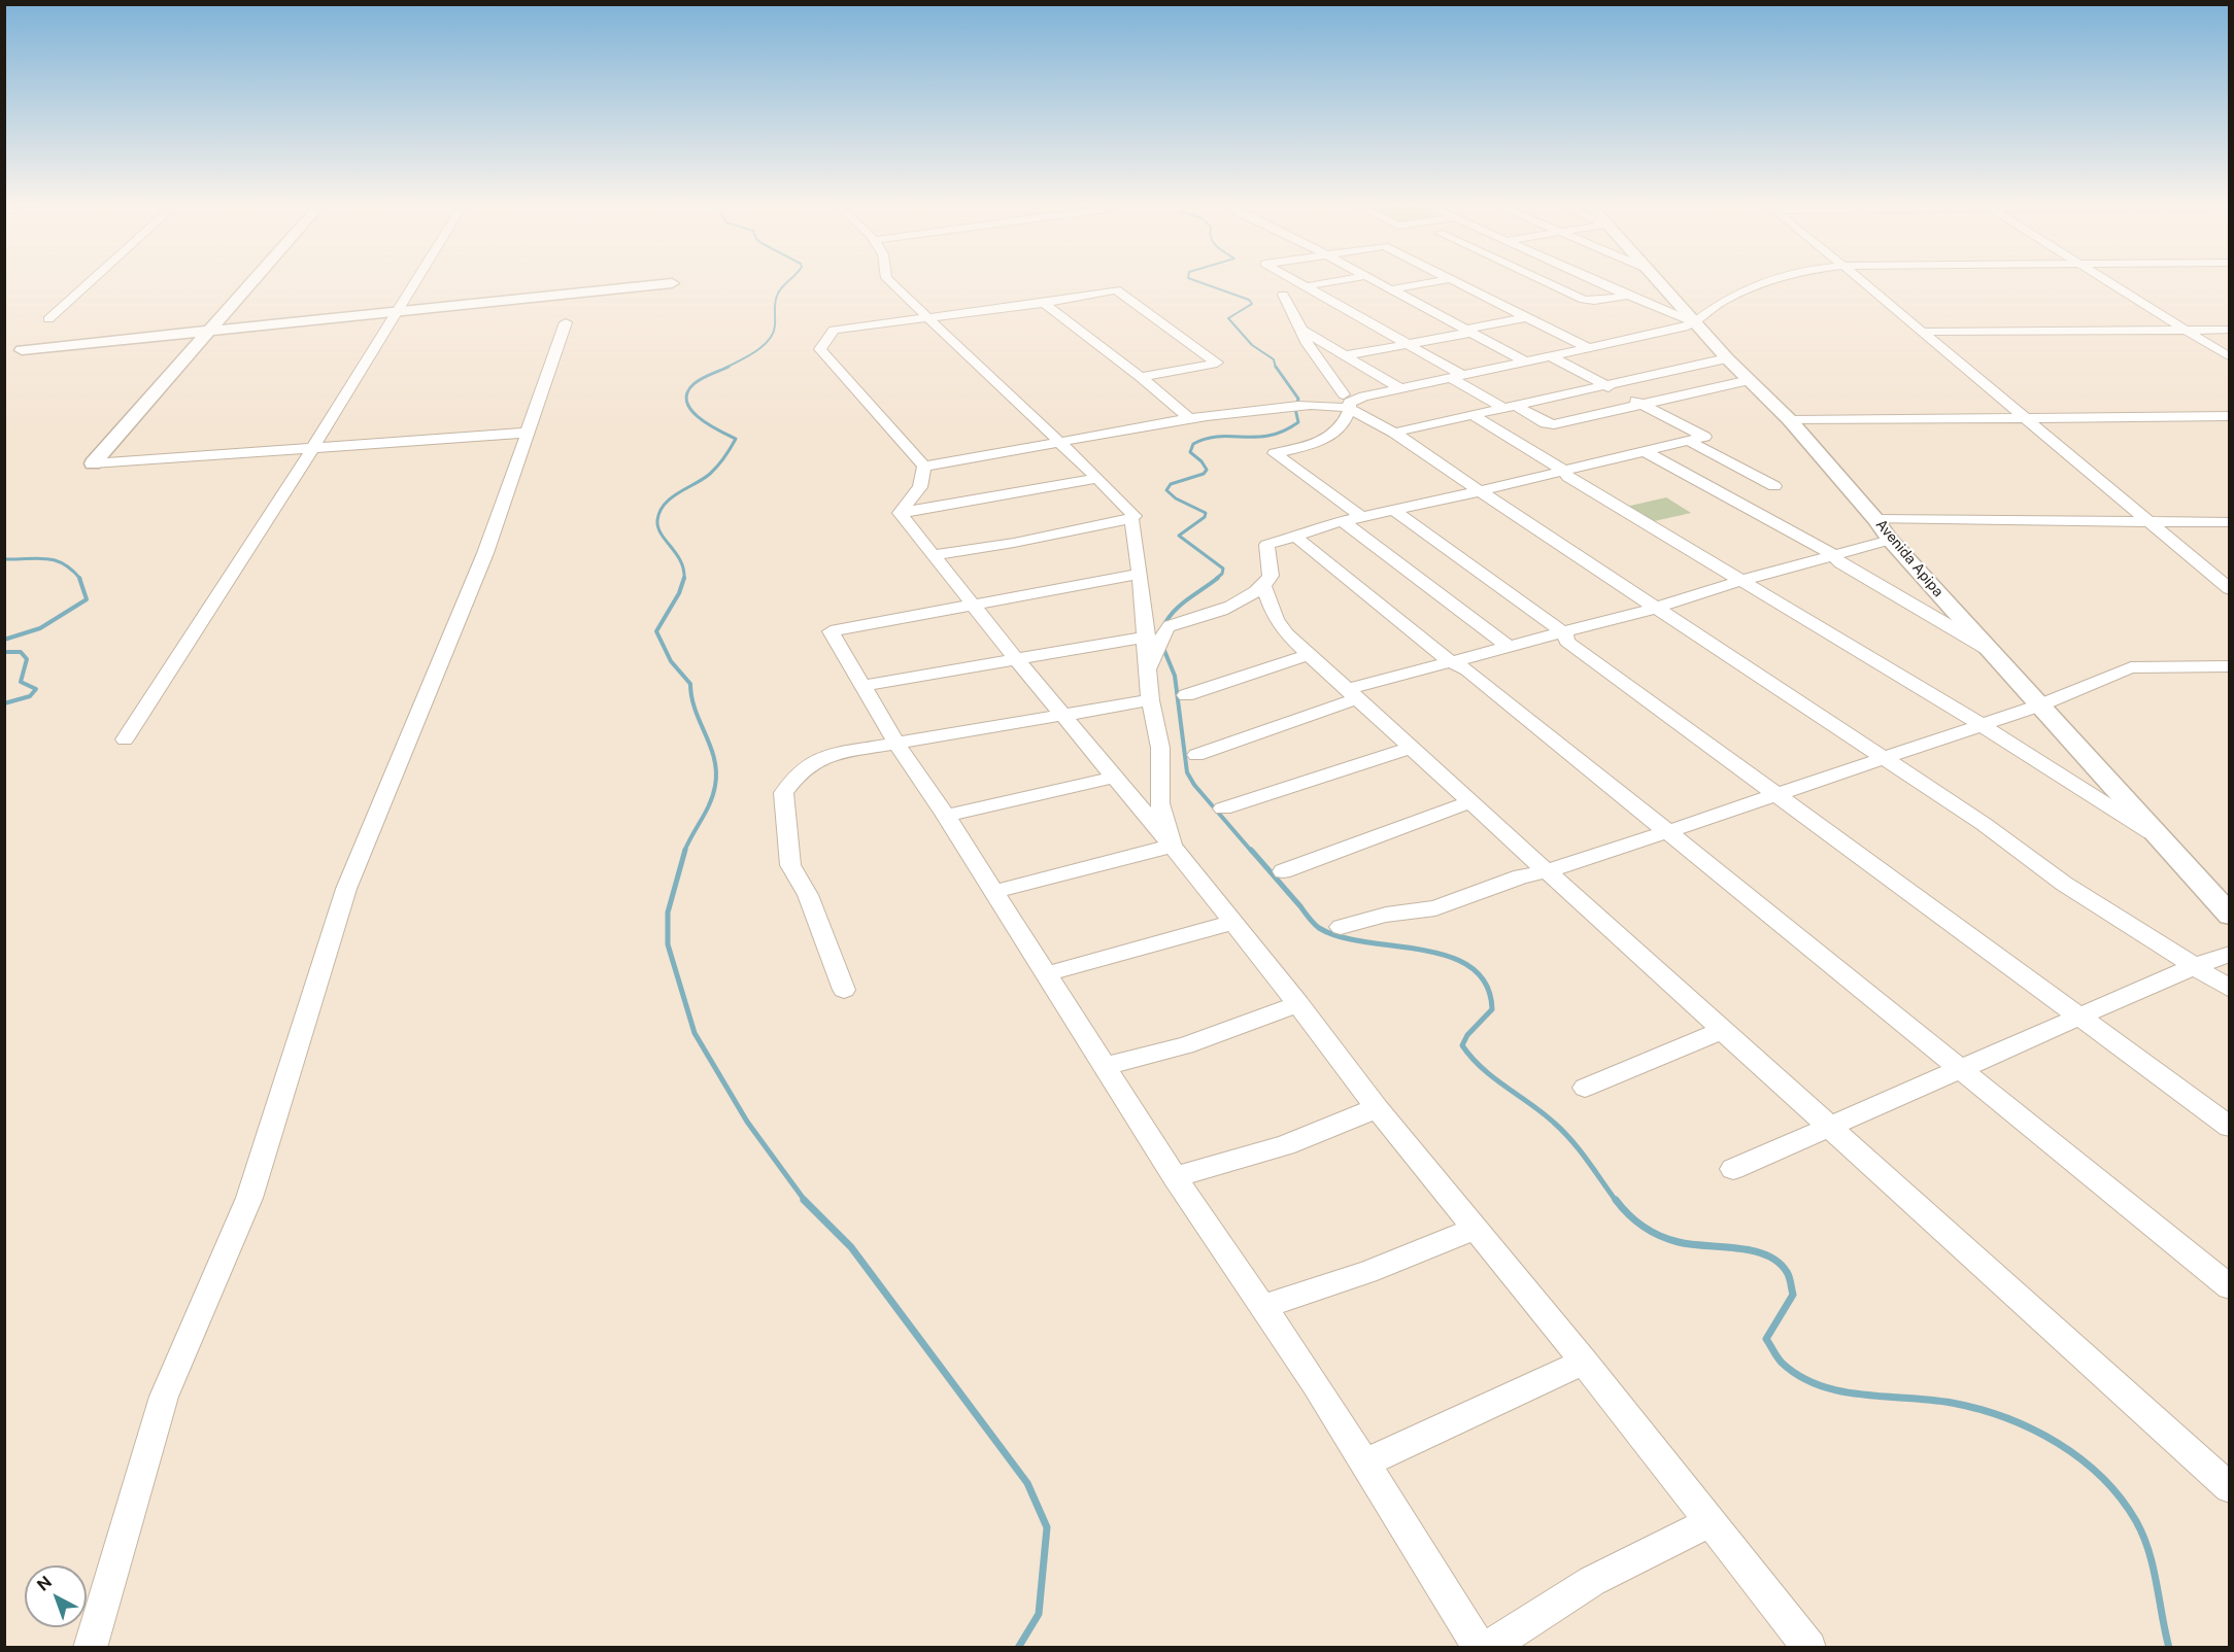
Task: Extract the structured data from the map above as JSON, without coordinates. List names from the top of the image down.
{
  "streets": {
    "street": ["Avenida Apipa"]
  },
  "north": "top left"
}
